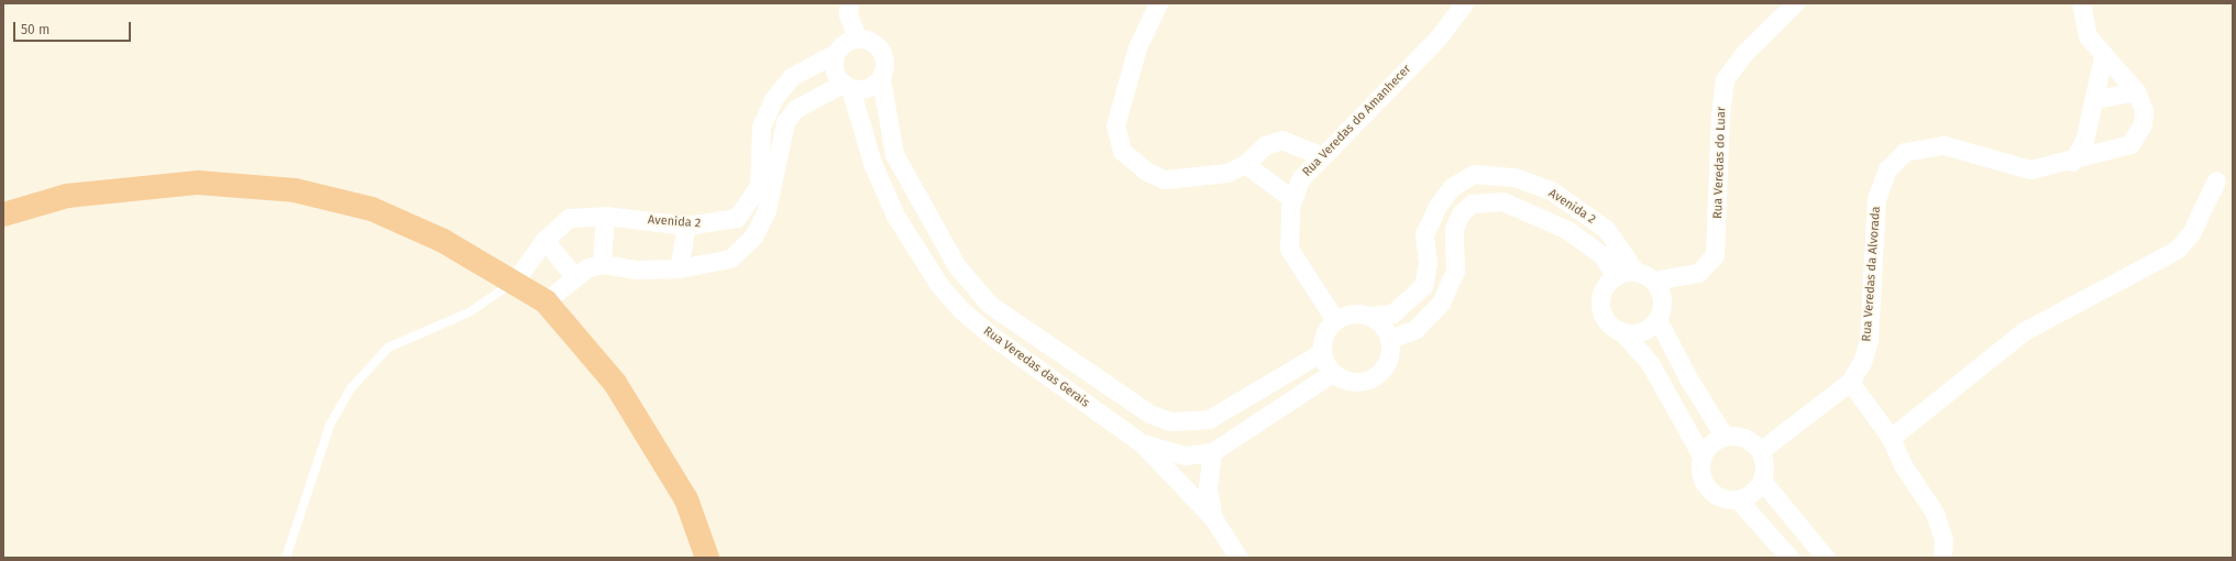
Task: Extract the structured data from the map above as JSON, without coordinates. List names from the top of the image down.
{
  "streets": {
    "street": [
      "Rua Veredas do Amanhecer",
      "Rua Veredas do Luar",
      "Avenida 2",
      "Rua Veredas da Alvorada",
      "Rua Veredas das Gerais"
    ]
  },
  "crossings": [
    ["Rua Veredas do Amanhecer", "Avenida 2"],
    ["Rua Veredas do Amanhecer", "Rua Veredas das Gerais"],
    ["Rua Veredas do Luar", "Avenida 2"],
    ["Avenida 2", "Rua Veredas das Gerais"]
  ],
  "scale_bar": "50 m"
}
